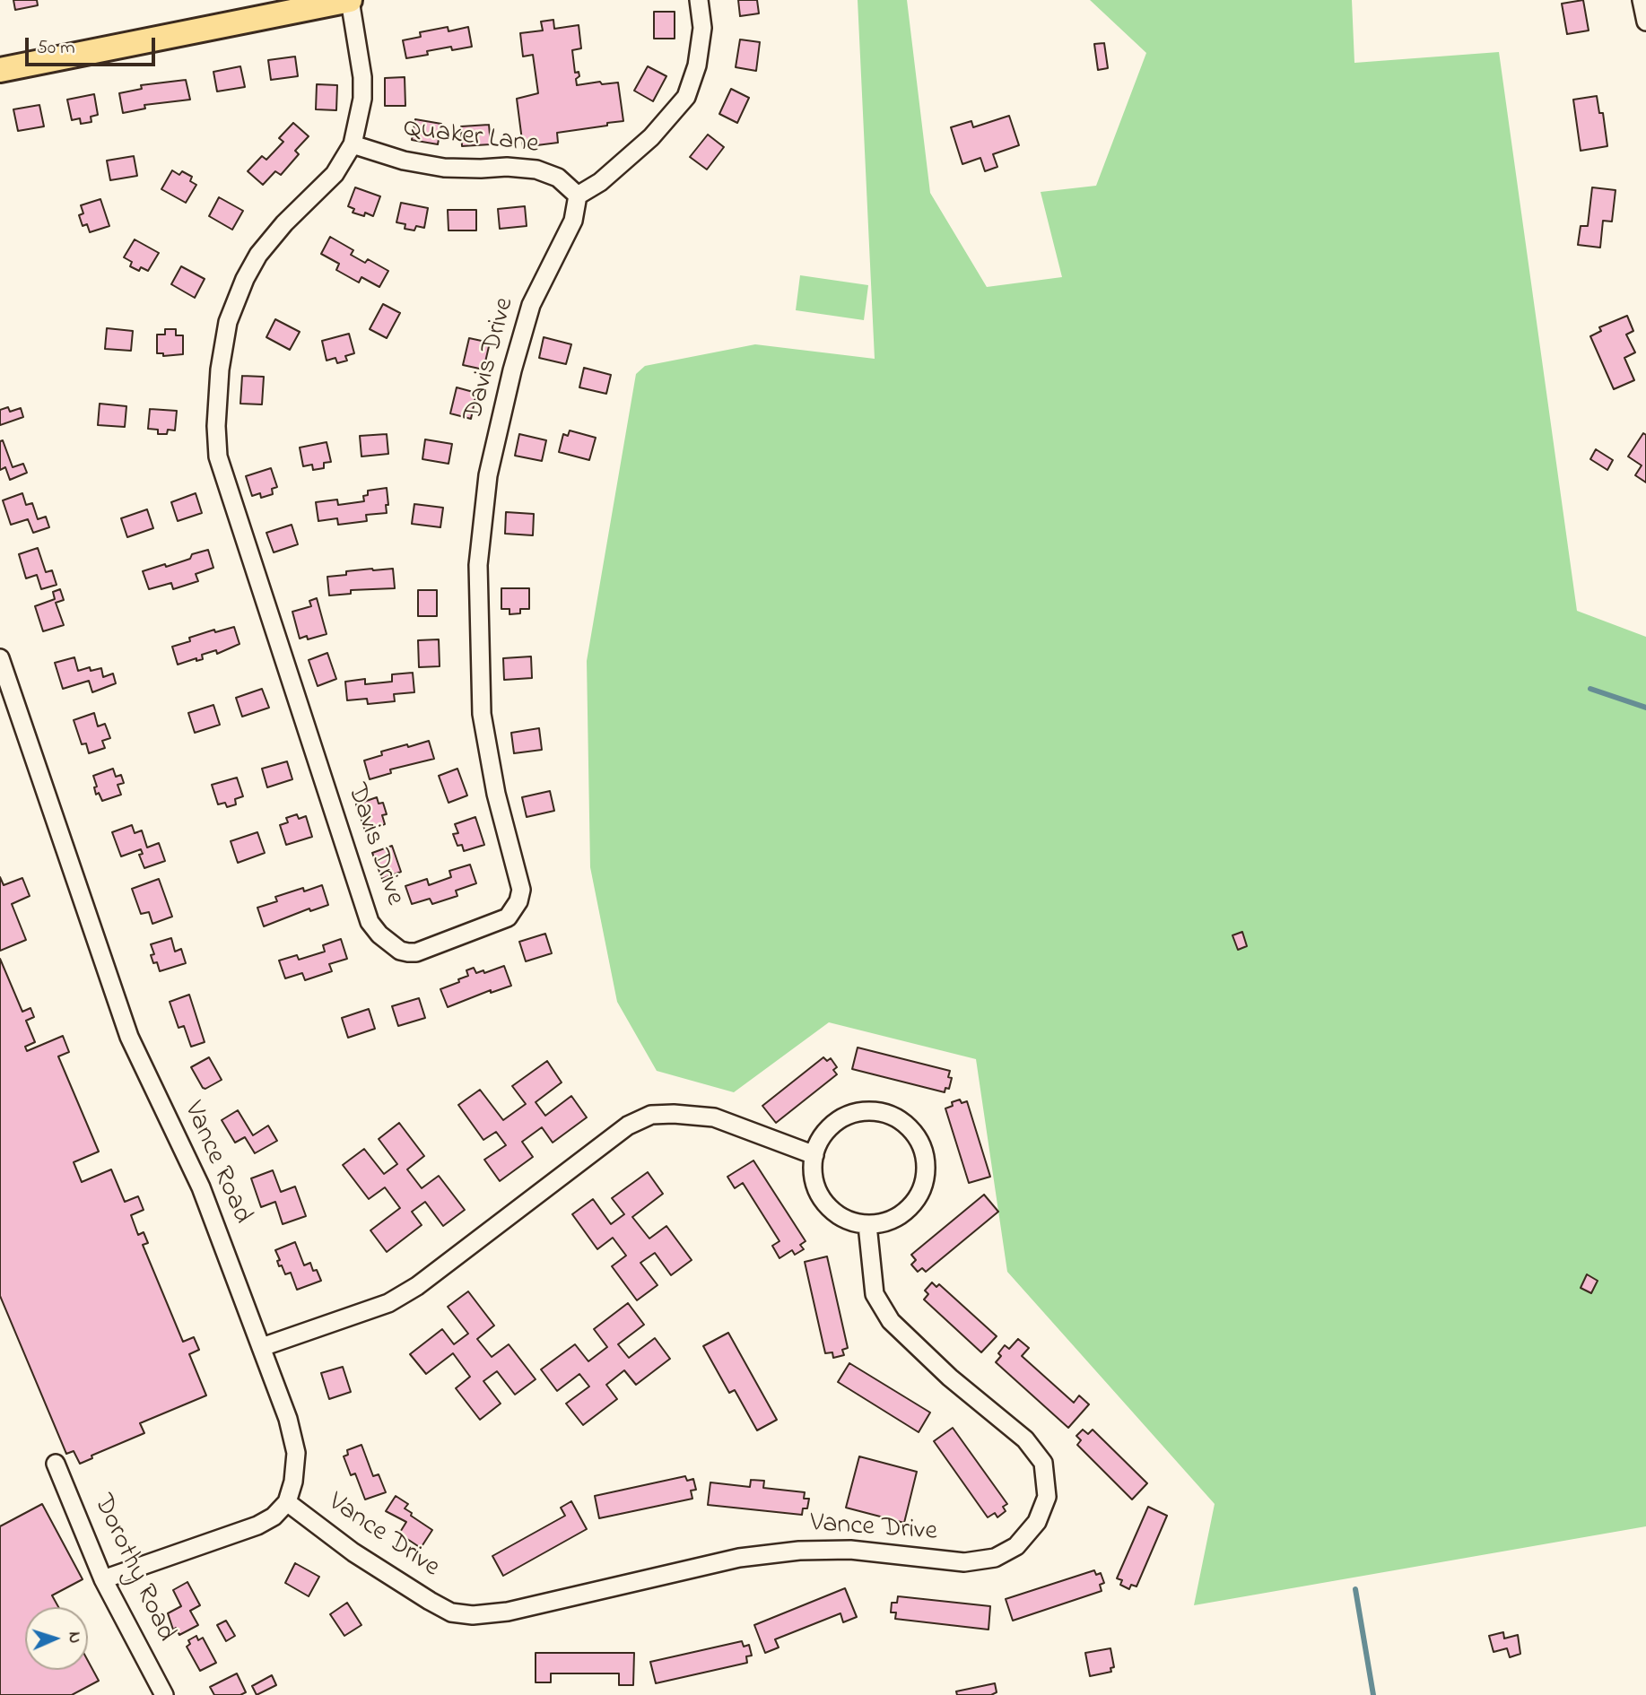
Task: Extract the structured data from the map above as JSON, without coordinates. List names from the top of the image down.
{
  "streets": {
    "street": [
      "Quaker Lane",
      "Davis Drive",
      "Vance Road",
      "Vance Drive",
      "Dorothy Road"
    ]
  },
  "crossings": [
    ["Quaker Lane", "Davis Drive"],
    ["Vance Road", "Vance Drive"]
  ],
  "scale_bar": "50 m",
  "north": "right"
}
